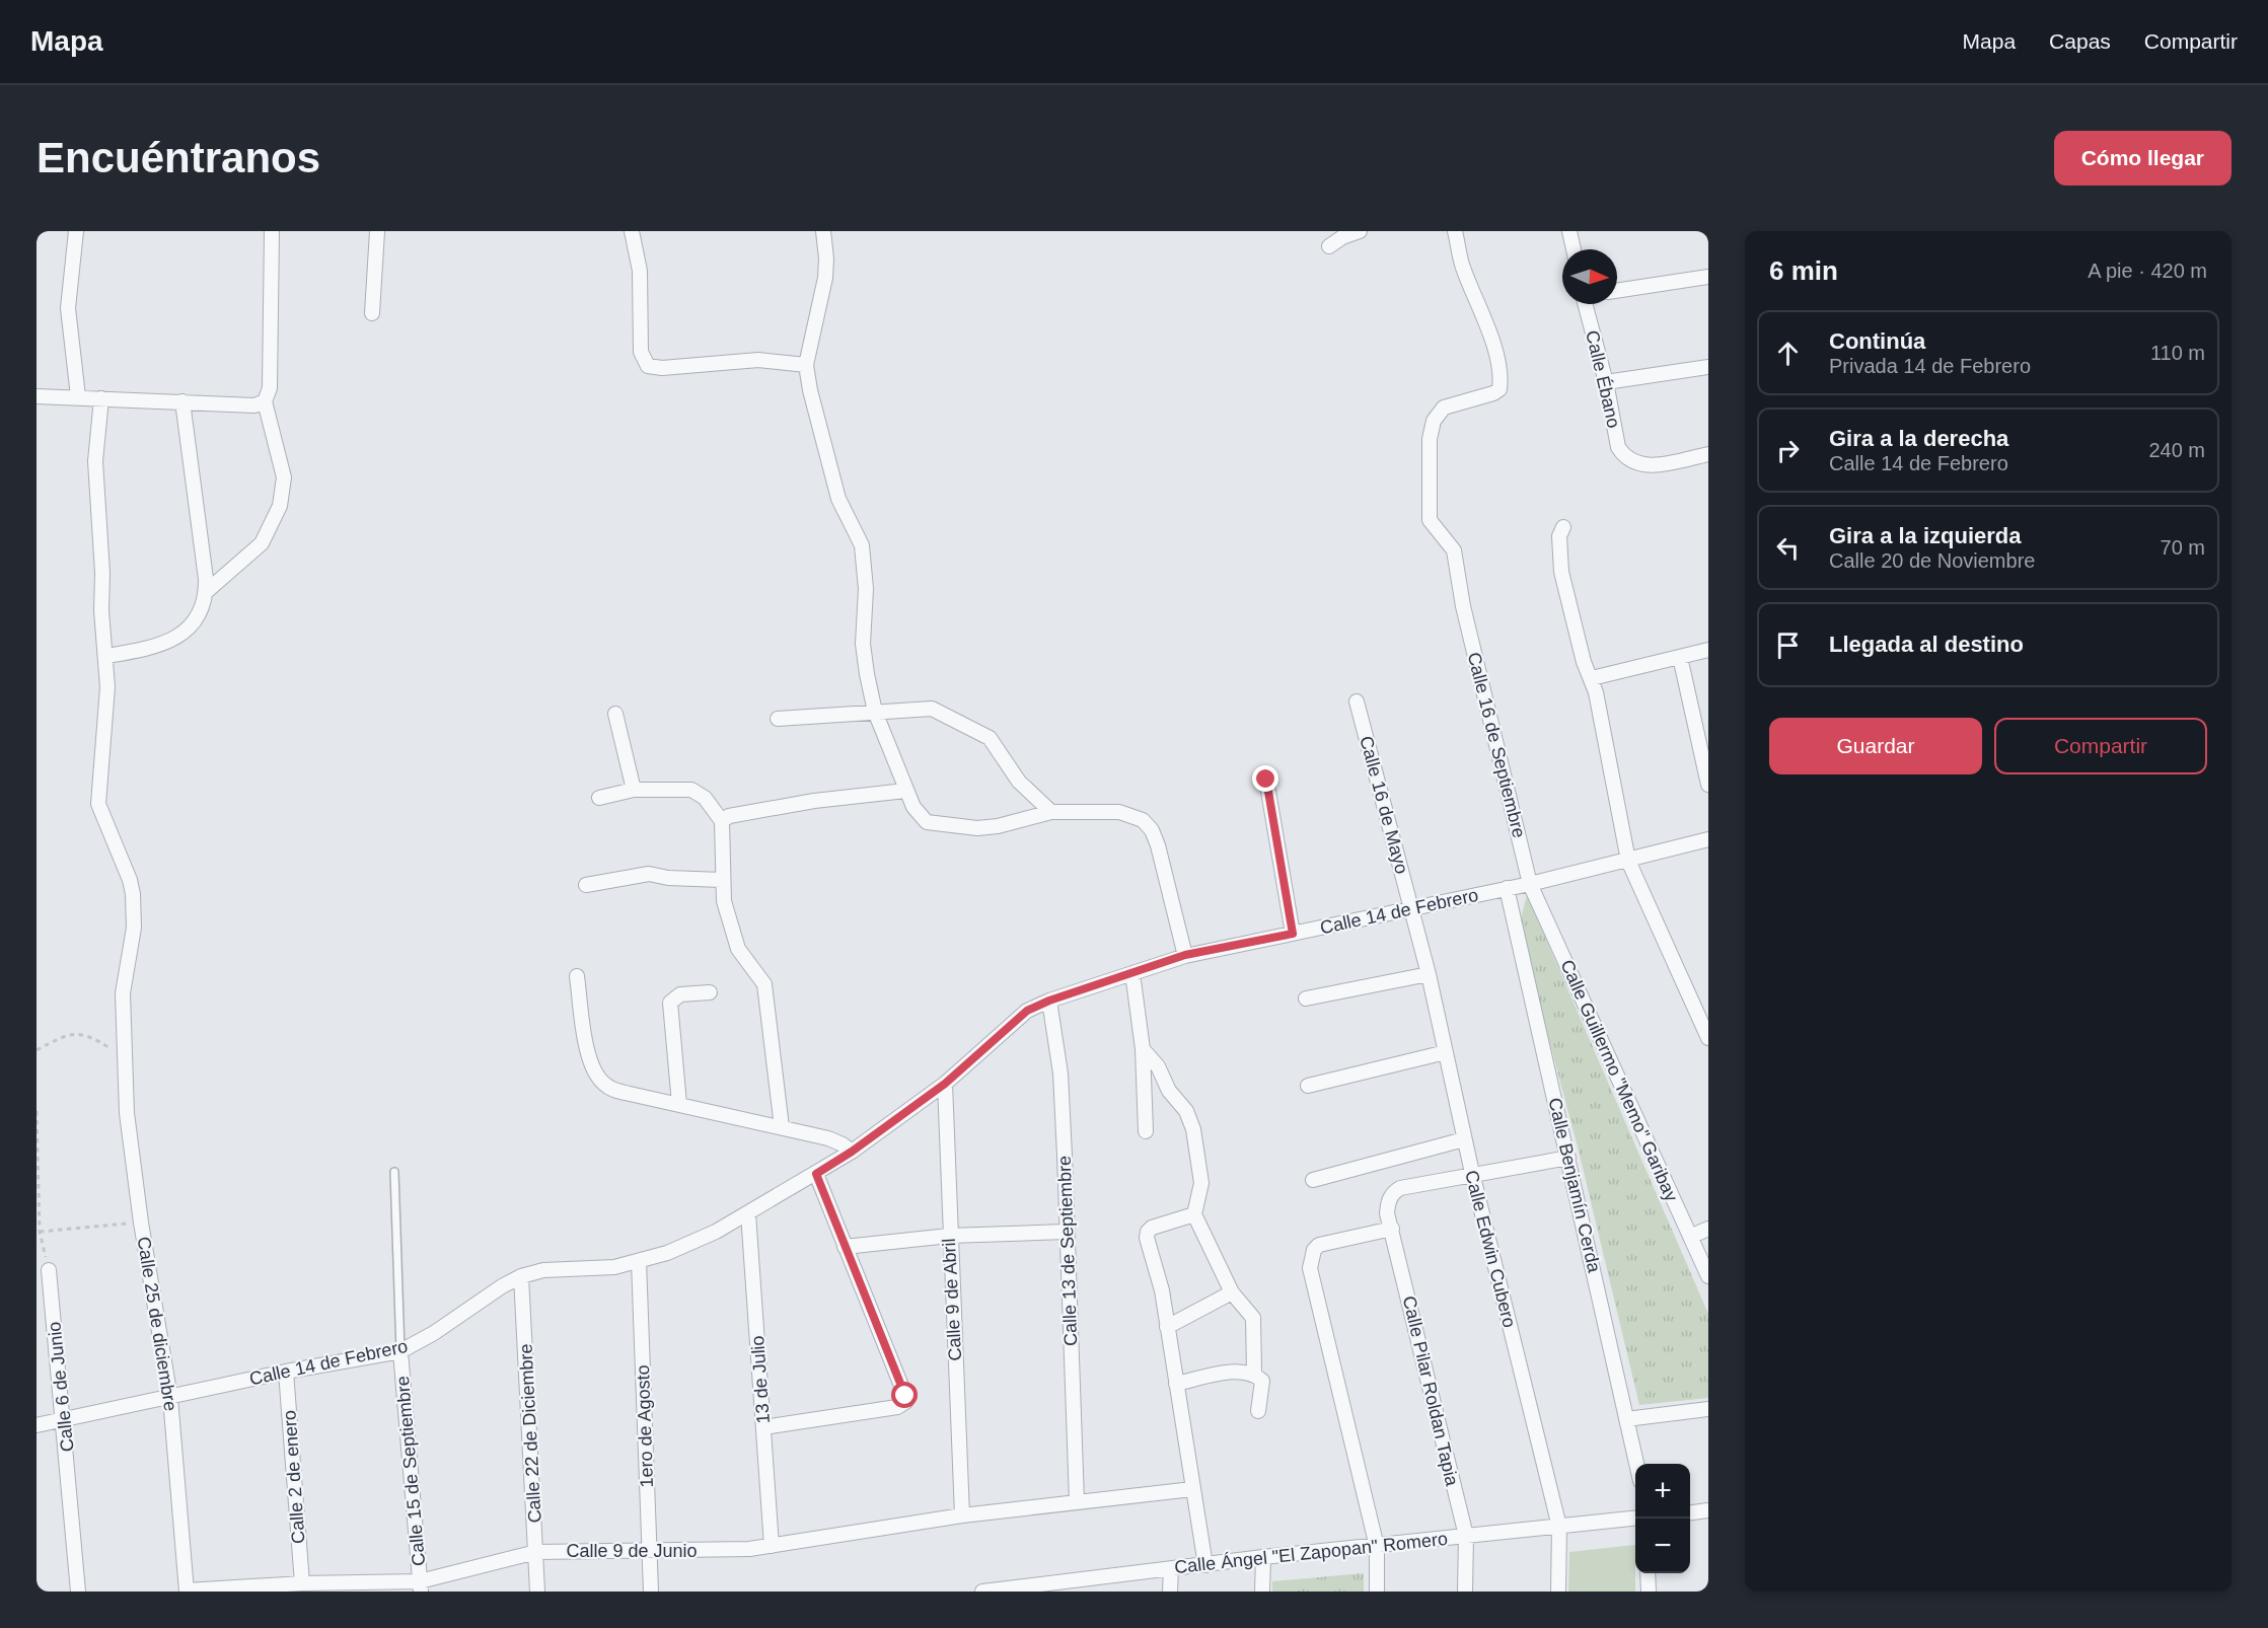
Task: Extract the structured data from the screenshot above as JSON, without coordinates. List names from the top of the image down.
{
  "streets": {
    "street": [
      "Calle Ébano",
      "Calle 16 de Septiembre",
      "Calle 16 de Mayo",
      "Calle 14 de Febrero",
      "Calle Guillermo \"Memo\" Garibay",
      "Calle Benjamín Cerda",
      "Calle Edwin Cubero",
      "Calle 13 de Septiembre",
      "Calle 9 de Abril",
      "Calle 25 de diciembre",
      "13 de Julio",
      "Calle 6 de Junio",
      "Calle Pilar Roldan Tapia",
      "1ero de Agosto",
      "Calle 22 de Diciembre",
      "Calle 15 de Septiembre",
      "Calle 2 de enero",
      "Calle 9 de Junio",
      "Calle Ángel \"El Zapopan\" Romero"
    ]
  },
  "crossings": [
    ["Calle 16 de Septiembre", "Calle 14 de Febrero"],
    ["Calle 16 de Septiembre", "Calle Guillermo \"Memo\" Garibay"],
    ["Calle 16 de Mayo", "Calle 14 de Febrero"],
    ["Calle 16 de Mayo", "Calle Edwin Cubero"],
    ["Calle 14 de Febrero", "Calle Guillermo \"Memo\" Garibay"],
    ["Calle 14 de Febrero", "Calle Benjamín Cerda"],
    ["Calle 14 de Febrero", "Calle Edwin Cubero"],
    ["Calle 14 de Febrero", "Calle 13 de Septiembre"],
    ["Calle 14 de Febrero", "Calle 9 de Abril"],
    ["Calle 14 de Febrero", "Calle 25 de diciembre"],
    ["Calle 14 de Febrero", "13 de Julio"],
    ["Calle 14 de Febrero", "Calle 6 de Junio"],
    ["Calle 14 de Febrero", "1ero de Agosto"],
    ["Calle 14 de Febrero", "Calle 22 de Diciembre"],
    ["Calle 14 de Febrero", "Calle 15 de Septiembre"],
    ["Calle 14 de Febrero", "Calle 2 de enero"],
    ["Calle Edwin Cubero", "Calle Pilar Roldan Tapia"],
    ["Calle Edwin Cubero", "Calle Ángel \"El Zapopan\" Romero"],
    ["Calle 13 de Septiembre", "Calle 9 de Junio"],
    ["Calle 9 de Abril", "Calle 9 de Junio"],
    ["Calle 25 de diciembre", "Calle 9 de Junio"],
    ["13 de Julio", "Calle 9 de Junio"],
    ["Calle Pilar Roldan Tapia", "Calle Ángel \"El Zapopan\" Romero"],
    ["1ero de Agosto", "Calle 9 de Junio"],
    ["Calle 22 de Diciembre", "Calle 9 de Junio"],
    ["Calle 15 de Septiembre", "Calle 9 de Junio"],
    ["Calle 2 de enero", "Calle 9 de Junio"]
  ],
  "north": "right",
  "page": {
    "header": "Mapa",
    "nav": ["Mapa", "Capas", "Compartir"],
    "buttons": [
      "Cómo llegar",
      ["Guardar", "Compartir"]
    ],
    "title": "Encuéntranos",
    "heading": ["6 min", "A pie · 420 m"],
    "list": [
      ["Continúa", "Privada 14 de Febrero", "110 m"],
      ["Gira a la derecha", "Calle 14 de Febrero", "240 m"],
      ["Gira a la izquierda", "Calle 20 de Noviembre", "70 m"],
      "Llegada al destino"
    ],
    "map_buttons": ["+", "−"]
  }
}
